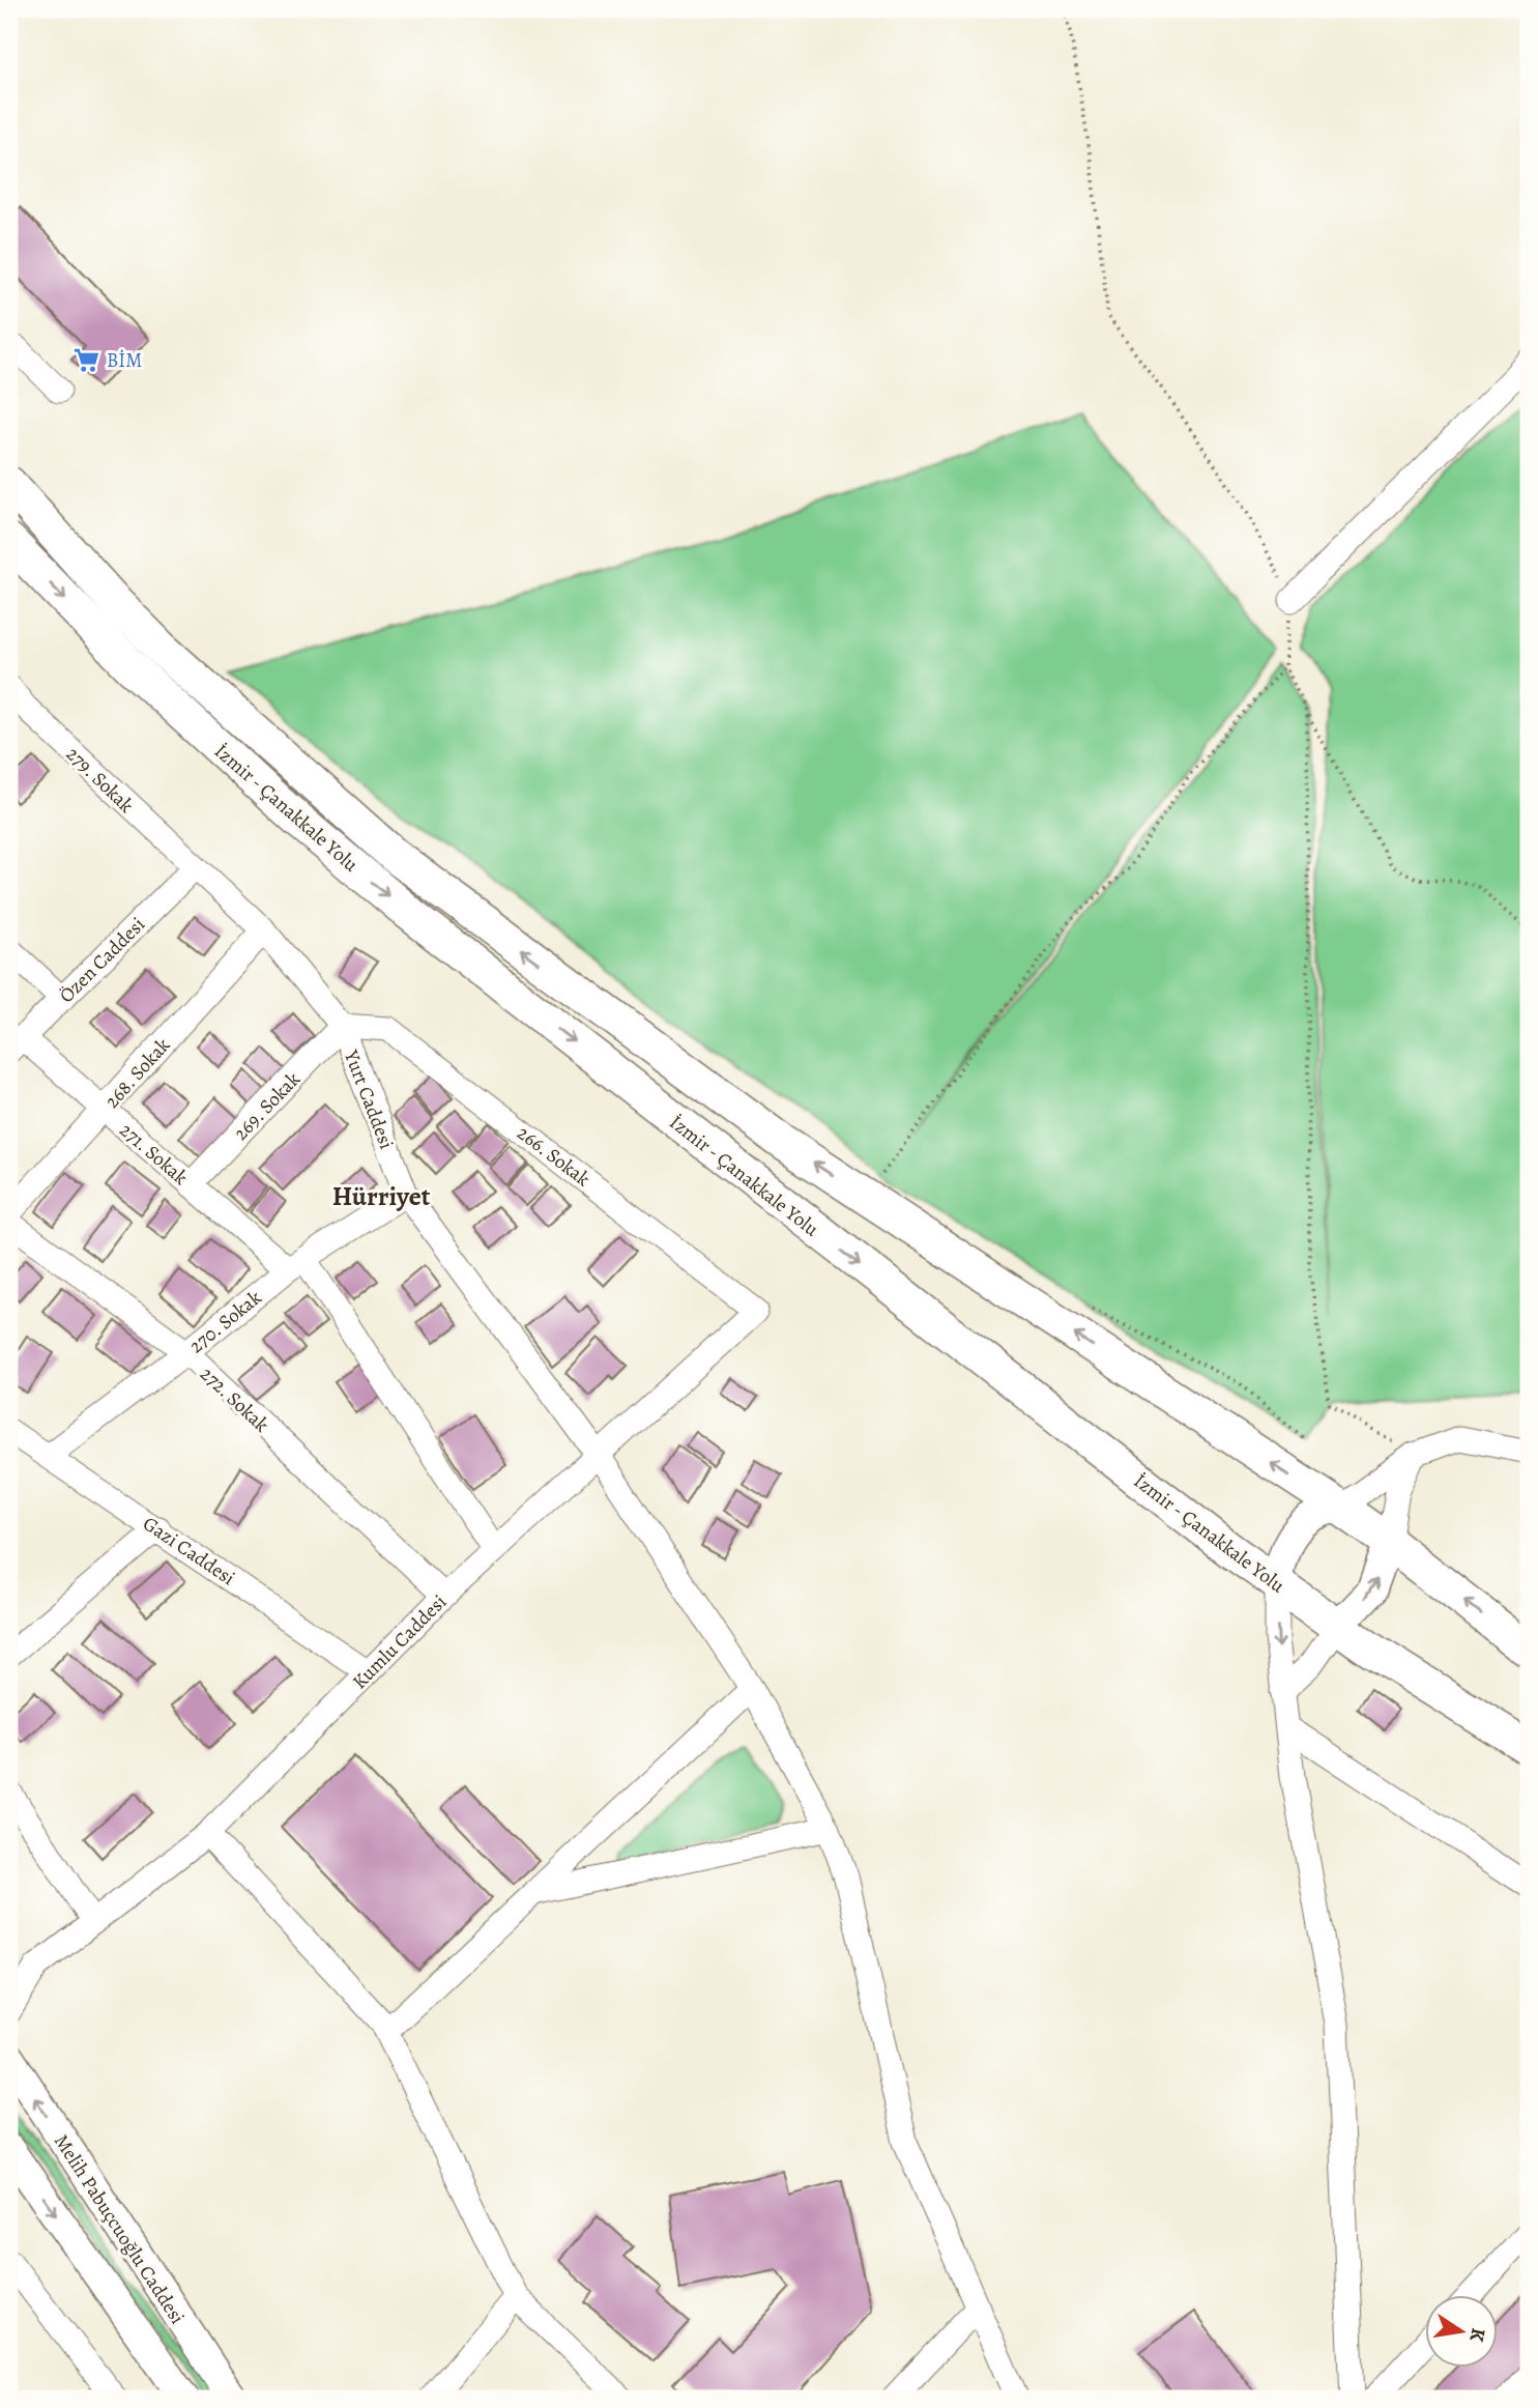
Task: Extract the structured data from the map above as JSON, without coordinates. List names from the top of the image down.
{
  "streets": {
    "highway": ["İzmir - Çanakkale Yolu"],
    "main road": ["Melih Pabuçcuoğlu Caddesi"],
    "street": [
      "279. Sokak",
      "Özen Caddesi",
      "268. Sokak",
      "Yurt Caddesi",
      "269. Sokak",
      "271. Sokak",
      "266. Sokak",
      "270. Sokak",
      "272. Sokak",
      "Gazi Caddesi",
      "Kumlu Caddesi"
    ]
  },
  "crossings": [
    ["279. Sokak", "Özen Caddesi"],
    ["279. Sokak", "Yurt Caddesi"],
    ["Özen Caddesi", "Yurt Caddesi"],
    ["Özen Caddesi", "271. Sokak"],
    ["268. Sokak", "Yurt Caddesi"],
    ["268. Sokak", "271. Sokak"],
    ["Yurt Caddesi", "269. Sokak"],
    ["Yurt Caddesi", "266. Sokak"],
    ["Yurt Caddesi", "270. Sokak"],
    ["Yurt Caddesi", "Kumlu Caddesi"],
    ["269. Sokak", "271. Sokak"],
    ["269. Sokak", "266. Sokak"],
    ["271. Sokak", "270. Sokak"],
    ["271. Sokak", "Kumlu Caddesi"],
    ["266. Sokak", "Kumlu Caddesi"],
    ["270. Sokak", "272. Sokak"],
    ["270. Sokak", "Gazi Caddesi"],
    ["272. Sokak", "Kumlu Caddesi"],
    ["Gazi Caddesi", "Kumlu Caddesi"]
  ],
  "districts": ["Hürriyet"],
  "places": {
    "supermarket": ["BİM"]
  },
  "north": "right"
}
